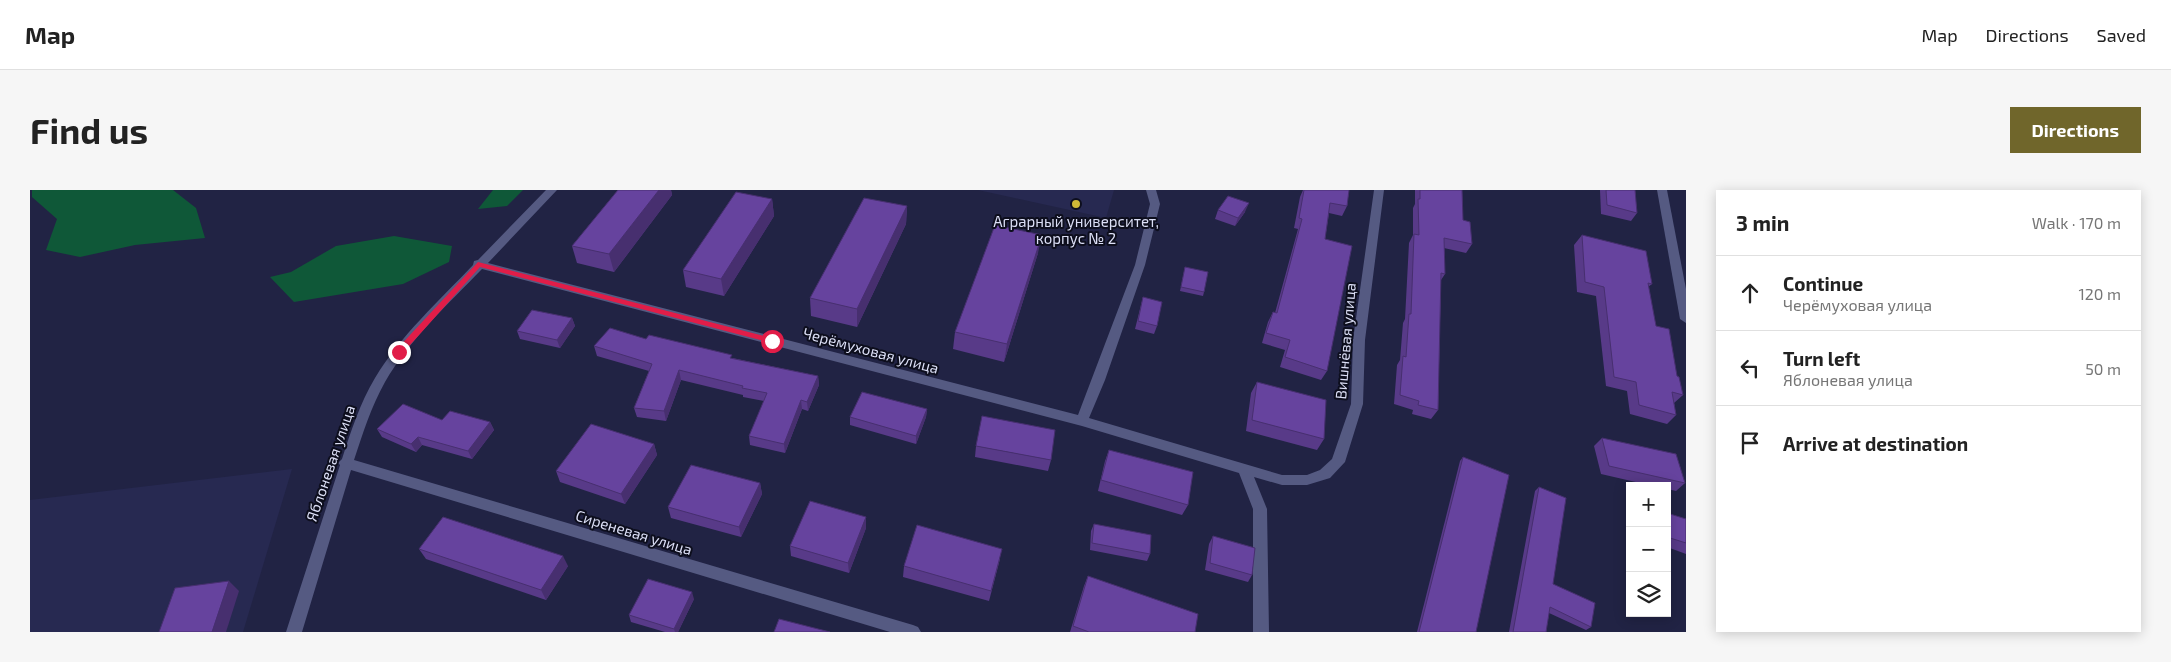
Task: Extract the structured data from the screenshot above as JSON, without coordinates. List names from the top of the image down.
{
  "streets": {
    "street": [
      "Вишнёвая улица",
      "Черёмуховая улица",
      "Яблоневая улица",
      "Сиреневая улица"
    ]
  },
  "crossings": [
    ["Вишнёвая улица", "Черёмуховая улица"],
    ["Черёмуховая улица", "Яблоневая улица"],
    ["Яблоневая улица", "Сиреневая улица"]
  ],
  "places": ["Аграрный университет, корпус № 2"],
  "page": {
    "header": "Map",
    "nav": ["Map", "Directions", "Saved"],
    "buttons": "Directions",
    "title": "Find us",
    "heading": ["3 min", "Walk · 170 m"],
    "list": [
      ["Continue", "Черёмуховая улица", "120 m"],
      ["Turn left", "Яблоневая улица", "50 m"],
      "Arrive at destination"
    ],
    "map_buttons": ["+", "−"]
  }
}
